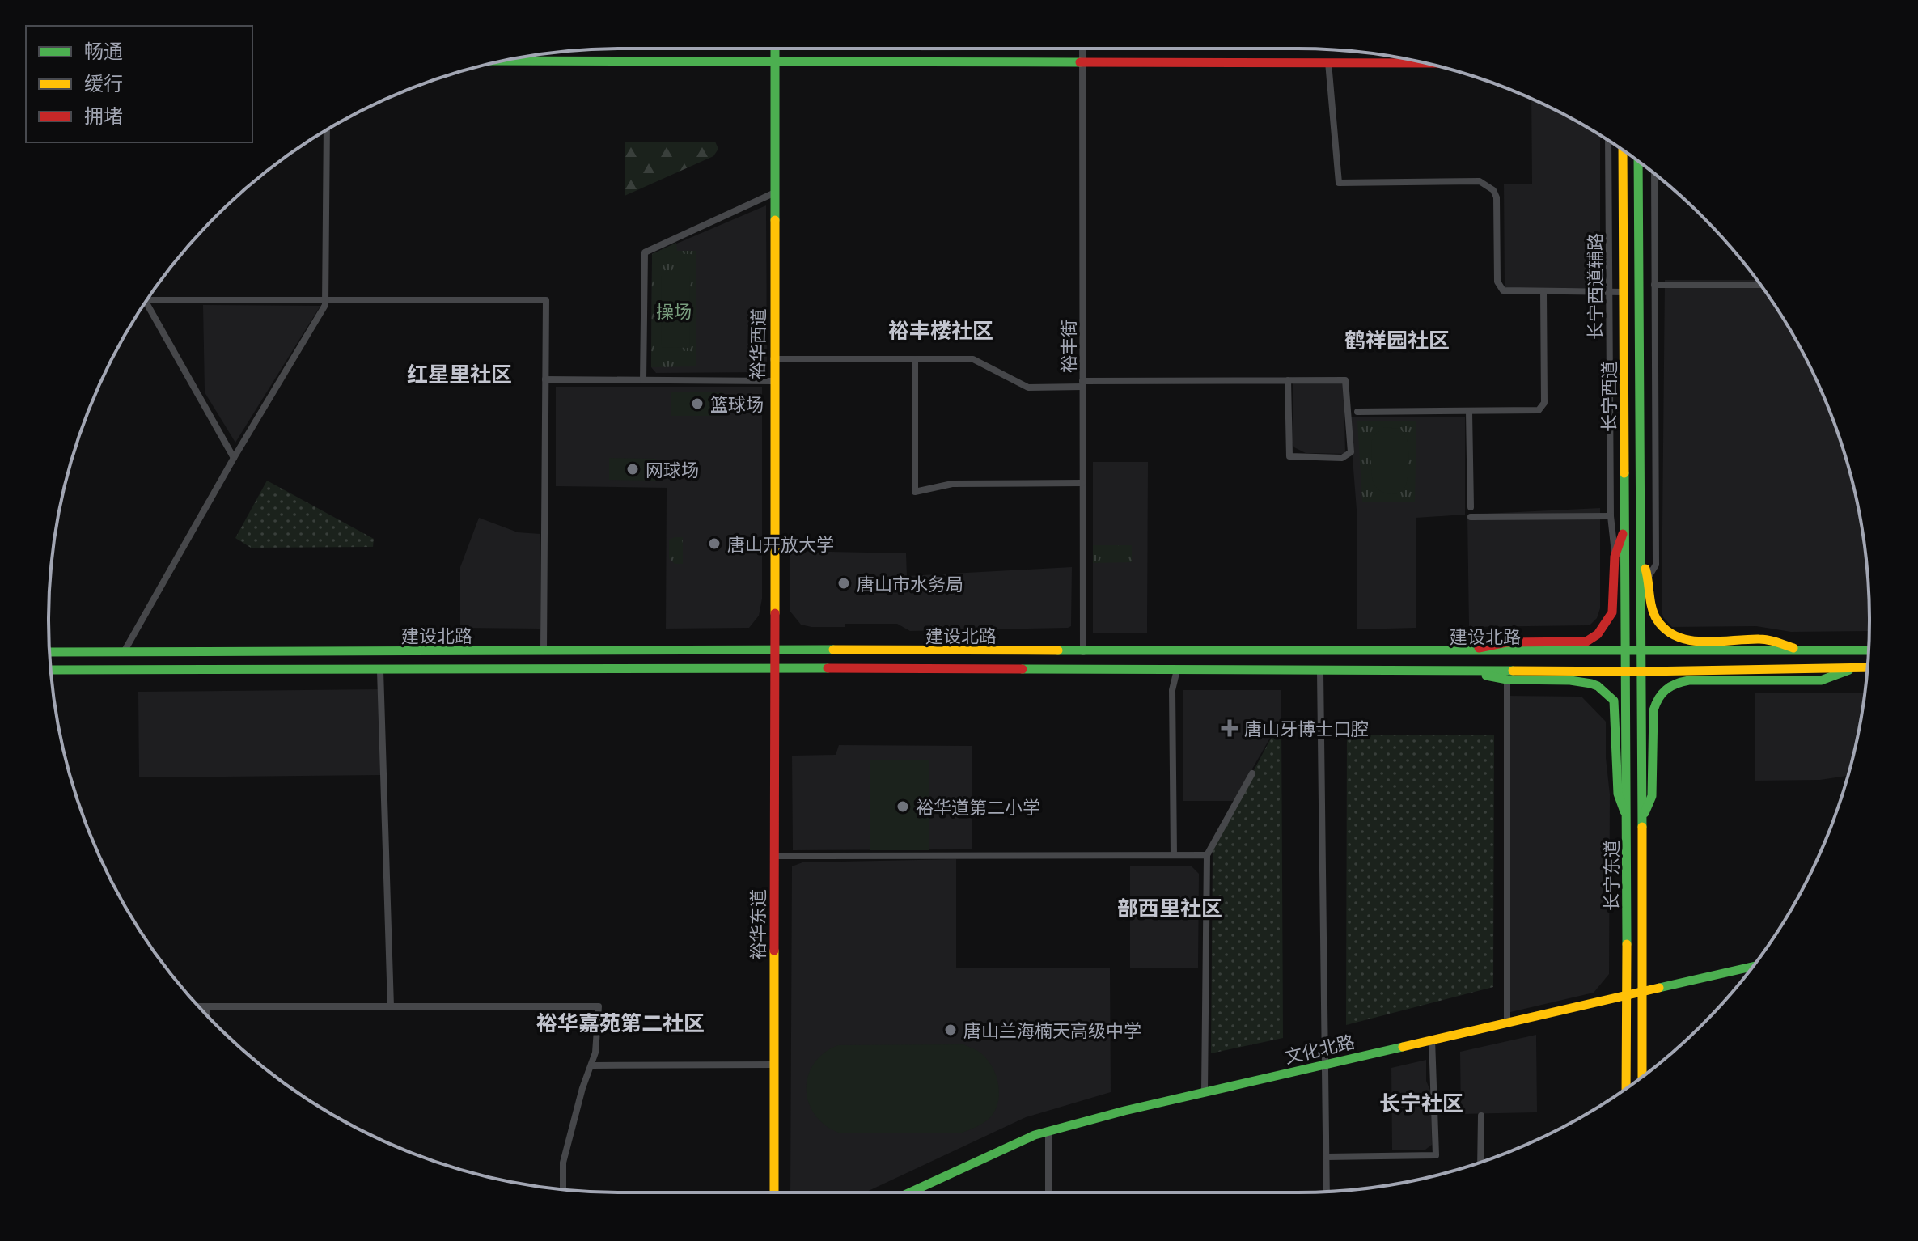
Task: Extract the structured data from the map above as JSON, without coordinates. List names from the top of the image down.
{
  "streets": {
    "main road": [
      "裕华西道",
      "长宁西道",
      "建设北路",
      "长宁东道",
      "裕华东道",
      "文化北路"
    ],
    "street": ["长宁西道辅路", "裕丰街"]
  },
  "crossings": [
    ["裕华西道", "建设北路"],
    ["裕华西道", "裕华东道"],
    ["裕丰街", "建设北路"],
    ["长宁西道", "建设北路"],
    ["长宁西道", "长宁东道"],
    ["建设北路", "长宁东道"],
    ["建设北路", "裕华东道"],
    ["长宁东道", "文化北路"]
  ],
  "districts": [
    "裕丰楼社区",
    "鹤祥园社区",
    "红星里社区",
    "部西里社区",
    "裕华嘉苑第二社区",
    "长宁社区"
  ],
  "parks": ["操场"],
  "places": {
    "other": [
      "篮球场",
      "网球场",
      "唐山开放大学",
      "唐山市水务局",
      "裕华道第二小学",
      "唐山兰海楠天高级中学"
    ],
    "health": ["唐山牙博士口腔"]
  },
  "legend": ["畅通", "缓行", "拥堵"]
}
